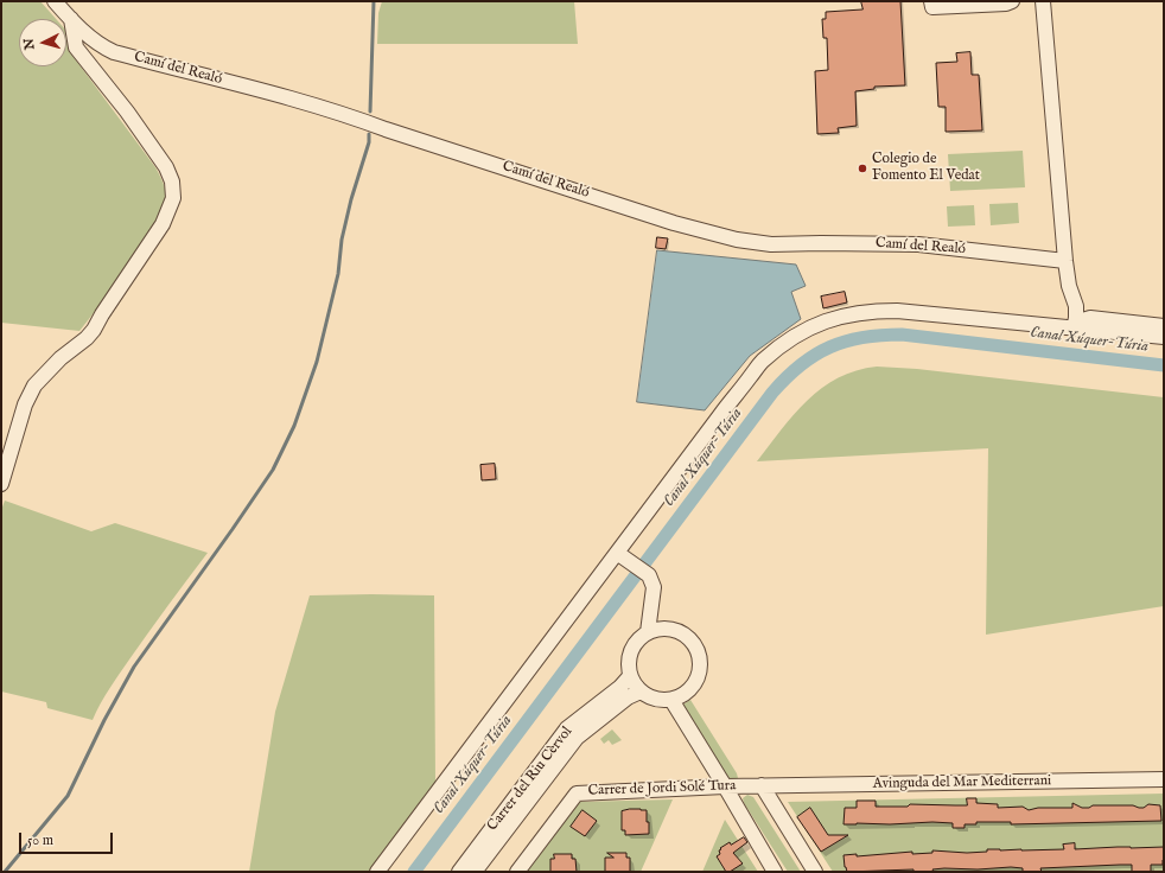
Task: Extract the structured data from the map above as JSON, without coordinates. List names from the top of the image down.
{
  "streets": {
    "street": [
      "Camí del Realó",
      "Carrer del Riu Cèrvol",
      "Avinguda del Mar Mediterrani",
      "Carrer de Jordi Solé Tura"
    ]
  },
  "crossings": [
    ["Avinguda del Mar Mediterrani", "Carrer de Jordi Solé Tura"]
  ],
  "water": ["Canal Xúquer-Túria"],
  "places": ["Colegio de Fomento El Vedat"],
  "scale_bar": "50 m",
  "north": "left"
}
